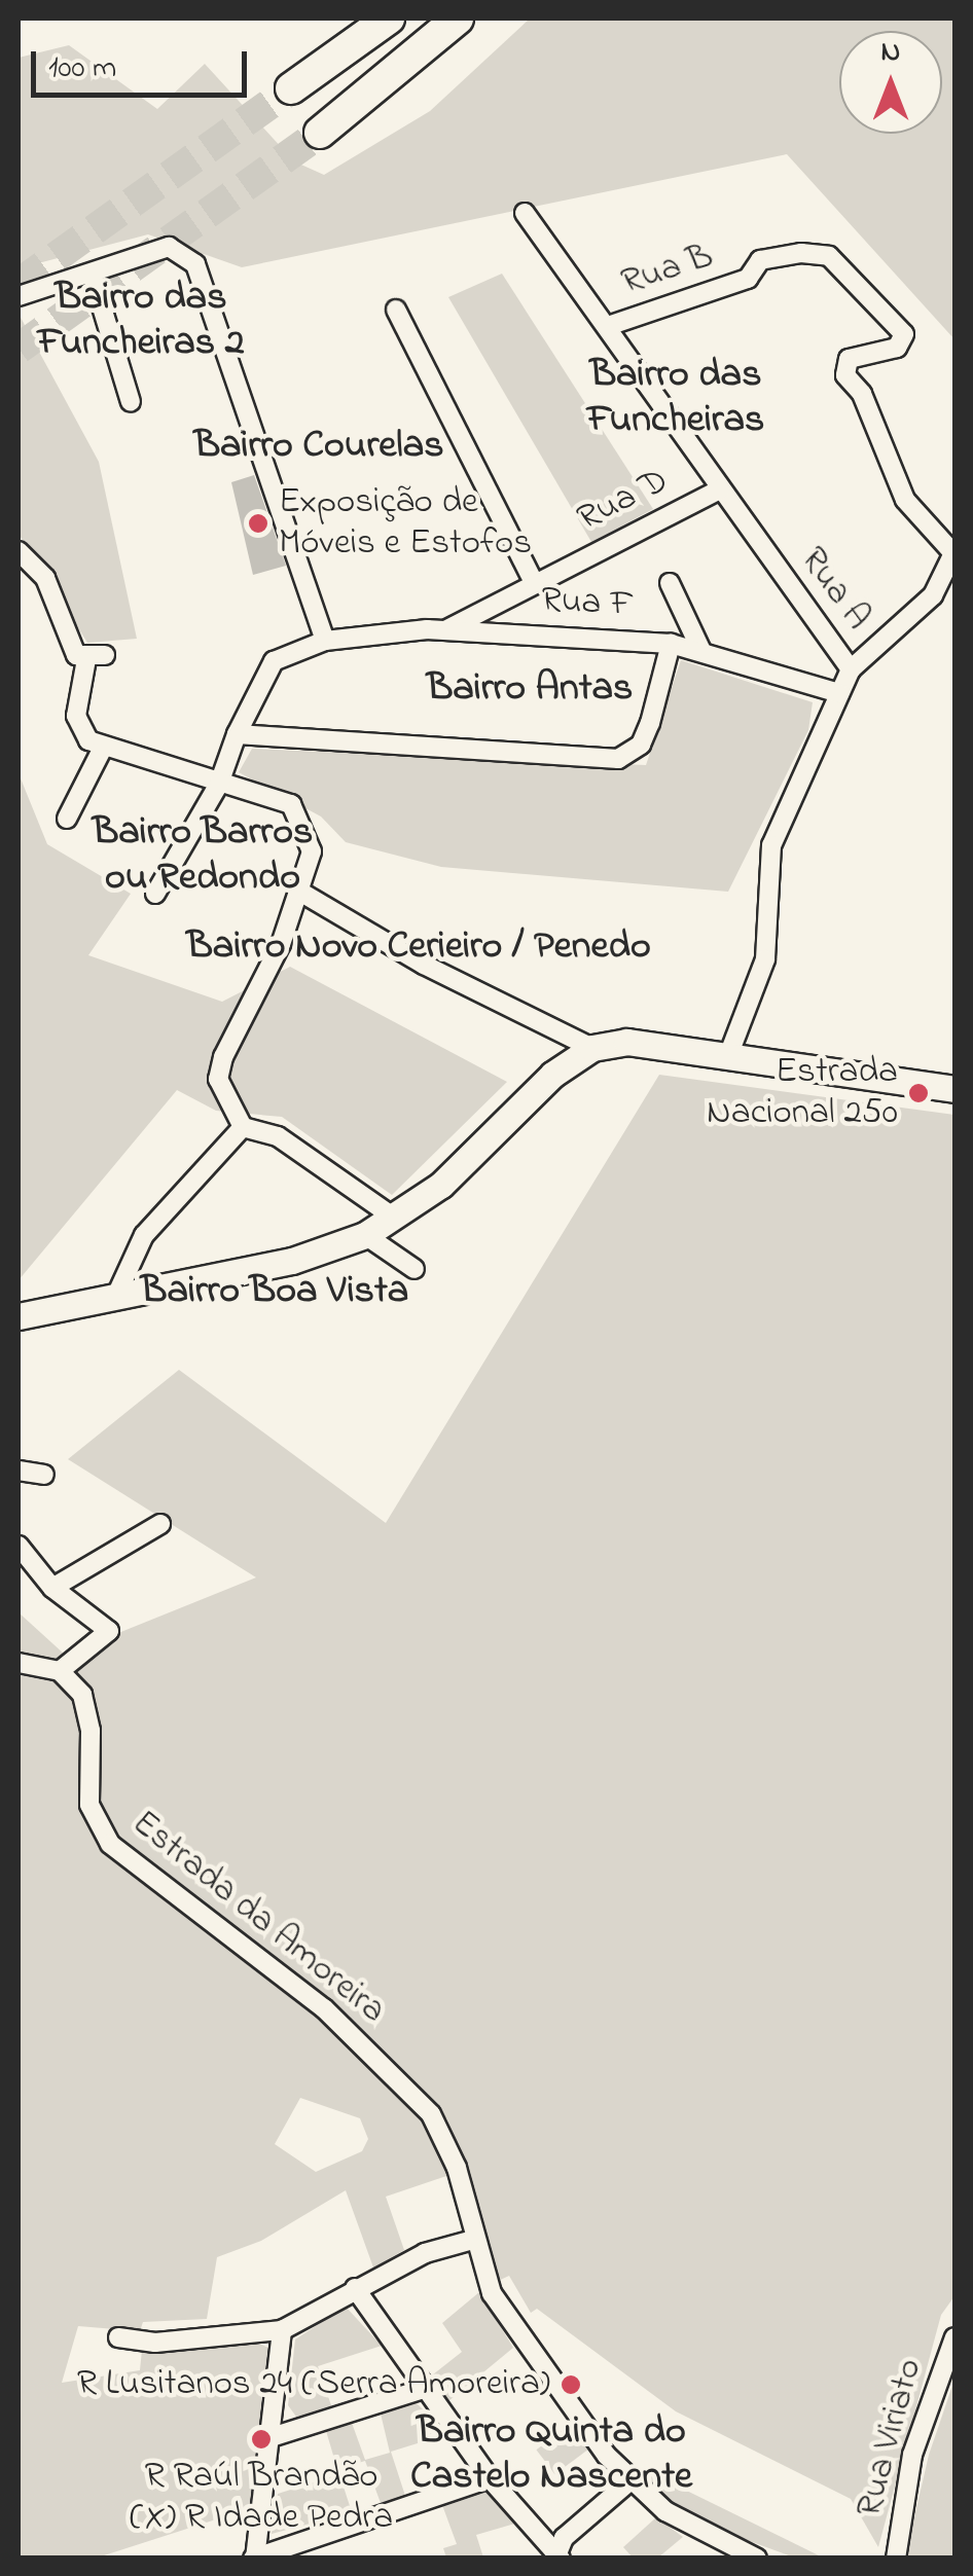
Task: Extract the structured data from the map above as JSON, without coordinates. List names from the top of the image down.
{
  "streets": {
    "street": [
      "Rua B",
      "Rua D",
      "Rua A",
      "Rua F",
      "Estrada da Amoreira",
      "Rua Viriato"
    ]
  },
  "crossings": [
    ["Rua B", "Rua A"],
    ["Rua D", "Rua A"],
    ["Rua D", "Rua F"],
    ["Rua A", "Rua F"]
  ],
  "districts": [
    "Bairro das Funcheiras 2",
    "Bairro das Funcheiras",
    "Bairro Courelas",
    "Bairro Antas",
    "Bairro Barros ou Redondo",
    "Bairro Novo Cerieiro / Penedo",
    "Bairro Boa Vista",
    "Bairro Quinta do Castelo Nascente"
  ],
  "places": [
    "Exposição de Móveis e Estofos",
    "Estrada Nacional 250",
    "R Lusitanos 24 (Serra Amoreira)",
    "R Raúl Brandão (X) R Idade Pedra"
  ],
  "scale_bar": "100 m",
  "north": "top"
}
